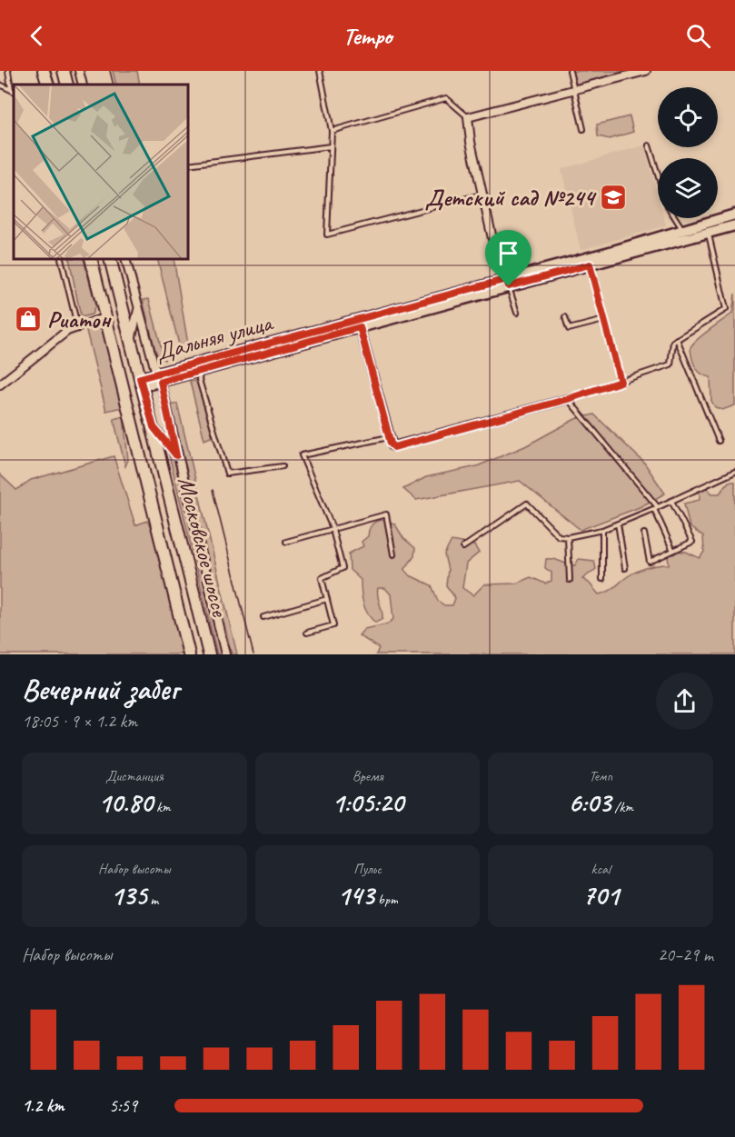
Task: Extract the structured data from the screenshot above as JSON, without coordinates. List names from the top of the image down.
{
  "streets": {
    "main road": ["Дальняя улица", "Московское шоссе"]
  },
  "crossings": [
    ["Дальняя улица", "Московское шоссе"]
  ],
  "places": {
    "school or university": ["Детский сад №244"],
    "shop": ["Риатон"]
  },
  "page": {
    "header": "Tempo",
    "heading": ["Вечерний забег", "18:05 · 9 × 1.2 km"],
    "stats": [
      ["Дистанция", "10.80 km"],
      ["Время", "1:05:20"],
      ["Темп", "6:03 /km"],
      ["Набор высоты", "135 m"],
      ["Пульс", "143 bpm"],
      ["kcal", "701"]
    ],
    "chart": ["Набор высоты", "20–29 m"],
    "list": [
      {
        "name": "1.2 km",
        "note": "5:59"
      }
    ]
  }
}
